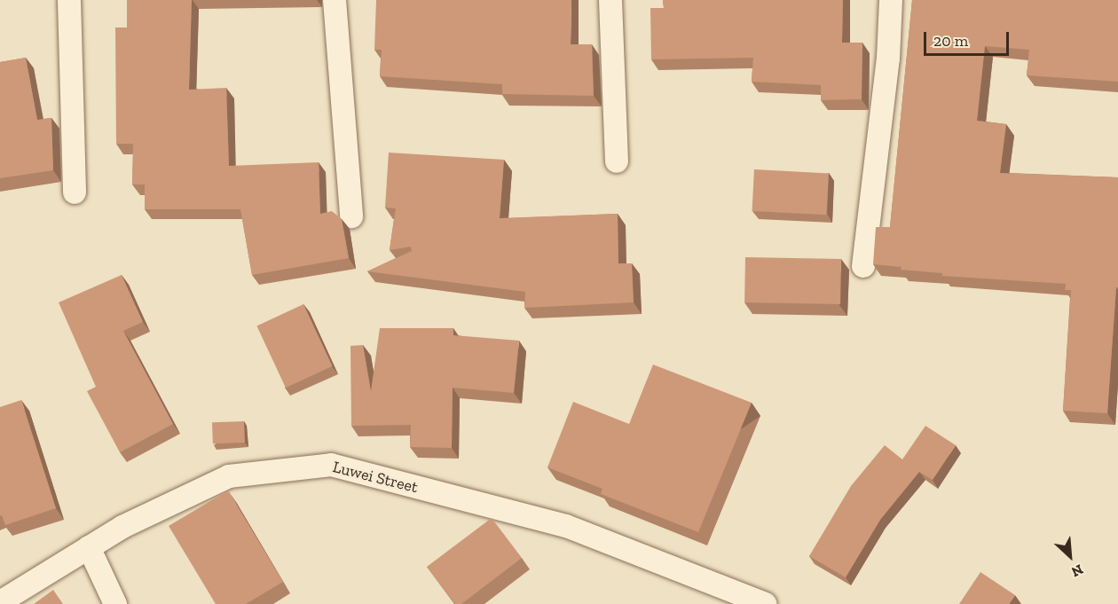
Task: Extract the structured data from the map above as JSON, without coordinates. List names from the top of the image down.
{
  "streets": {
    "street": ["Luwei Street"]
  },
  "scale_bar": "20 m",
  "north": "bottom right"
}
